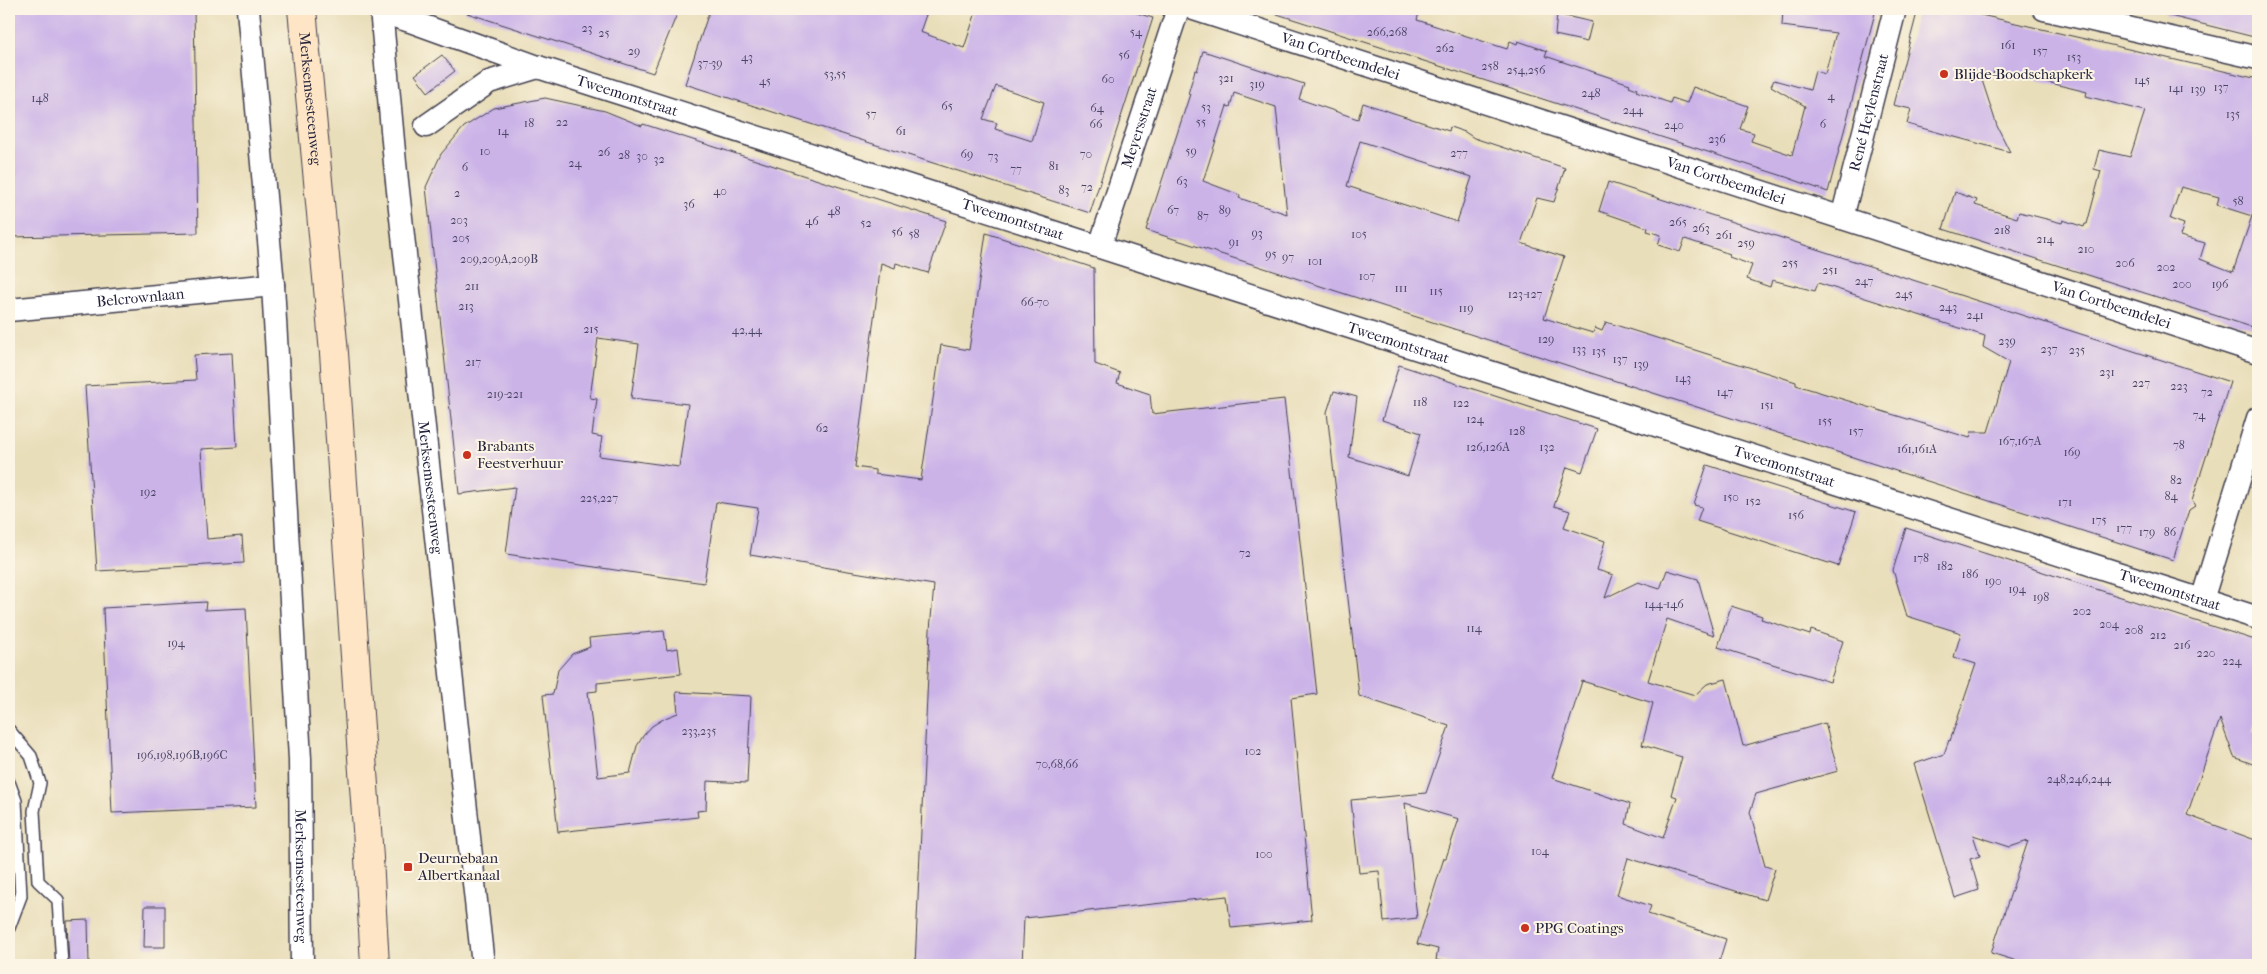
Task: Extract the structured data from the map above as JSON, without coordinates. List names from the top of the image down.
{
  "streets": {
    "main road": ["Merksemsesteenweg"],
    "street": [
      "Van Cortbeemdelei",
      "Tweemontstraat",
      "René Heylenstraat",
      "Meyersstraat",
      "Belcrownlaan"
    ]
  },
  "crossings": [
    ["Van Cortbeemdelei", "René Heylenstraat"],
    ["Tweemontstraat", "Merksemsesteenweg"],
    ["Tweemontstraat", "Meyersstraat"],
    ["Merksemsesteenweg", "Belcrownlaan"]
  ],
  "places": {
    "other": ["Blijde-Boodschapkerk", "Brabants Feestverhuur", "PPG Coatings"],
    "transit": ["Deurnebaan Albertkanaal"]
  },
  "house_numbers": [
    "23",
    "54",
    "266,268",
    "25",
    "161",
    "262",
    "29",
    "157",
    "56",
    "43",
    "153",
    "37-39",
    "258",
    "254,256",
    "53,55",
    "321",
    "60",
    "145",
    "45",
    "319",
    "137",
    "141",
    "139",
    "248",
    "4",
    "148",
    "65",
    "53",
    "64",
    "244",
    "57",
    "135",
    "22",
    "55",
    "18",
    "66",
    "6",
    "240",
    "14",
    "61",
    "236",
    "10",
    "59",
    "26",
    "277",
    "69",
    "70",
    "28",
    "30",
    "73",
    "32",
    "24",
    "81",
    "6",
    "77",
    "63",
    "72",
    "83",
    "40",
    "2",
    "58",
    "36",
    "67",
    "89",
    "48",
    "87",
    "203",
    "46",
    "265",
    "52",
    "263",
    "218",
    "56",
    "93",
    "58",
    "105",
    "261",
    "205",
    "214",
    "91",
    "259",
    "210",
    "95",
    "97",
    "209,209A,209B",
    "101",
    "255",
    "206",
    "202",
    "251",
    "107",
    "247",
    "200",
    "196",
    "211",
    "111",
    "115",
    "123-127",
    "245",
    "66-70",
    "213",
    "243",
    "119",
    "241",
    "215",
    "42,44",
    "129",
    "239",
    "133",
    "237",
    "235",
    "135",
    "137",
    "217",
    "139",
    "231",
    "143",
    "227",
    "223",
    "147",
    "72",
    "219-221",
    "118",
    "122",
    "151",
    "74",
    "124",
    "155",
    "62",
    "128",
    "157",
    "167,167A",
    "78",
    "126,126A",
    "132",
    "161,161A",
    "169",
    "82",
    "192",
    "84",
    "150",
    "225,227",
    "152",
    "171",
    "156",
    "175",
    "177",
    "179",
    "86",
    "72",
    "178",
    "182",
    "186",
    "190",
    "194",
    "198",
    "144-146",
    "202",
    "204",
    "114",
    "208",
    "212",
    "194",
    "216",
    "220",
    "224",
    "233,235",
    "102",
    "196,198,196B,196C",
    "70,68,66",
    "248,246,244",
    "104",
    "100"
  ]
}
